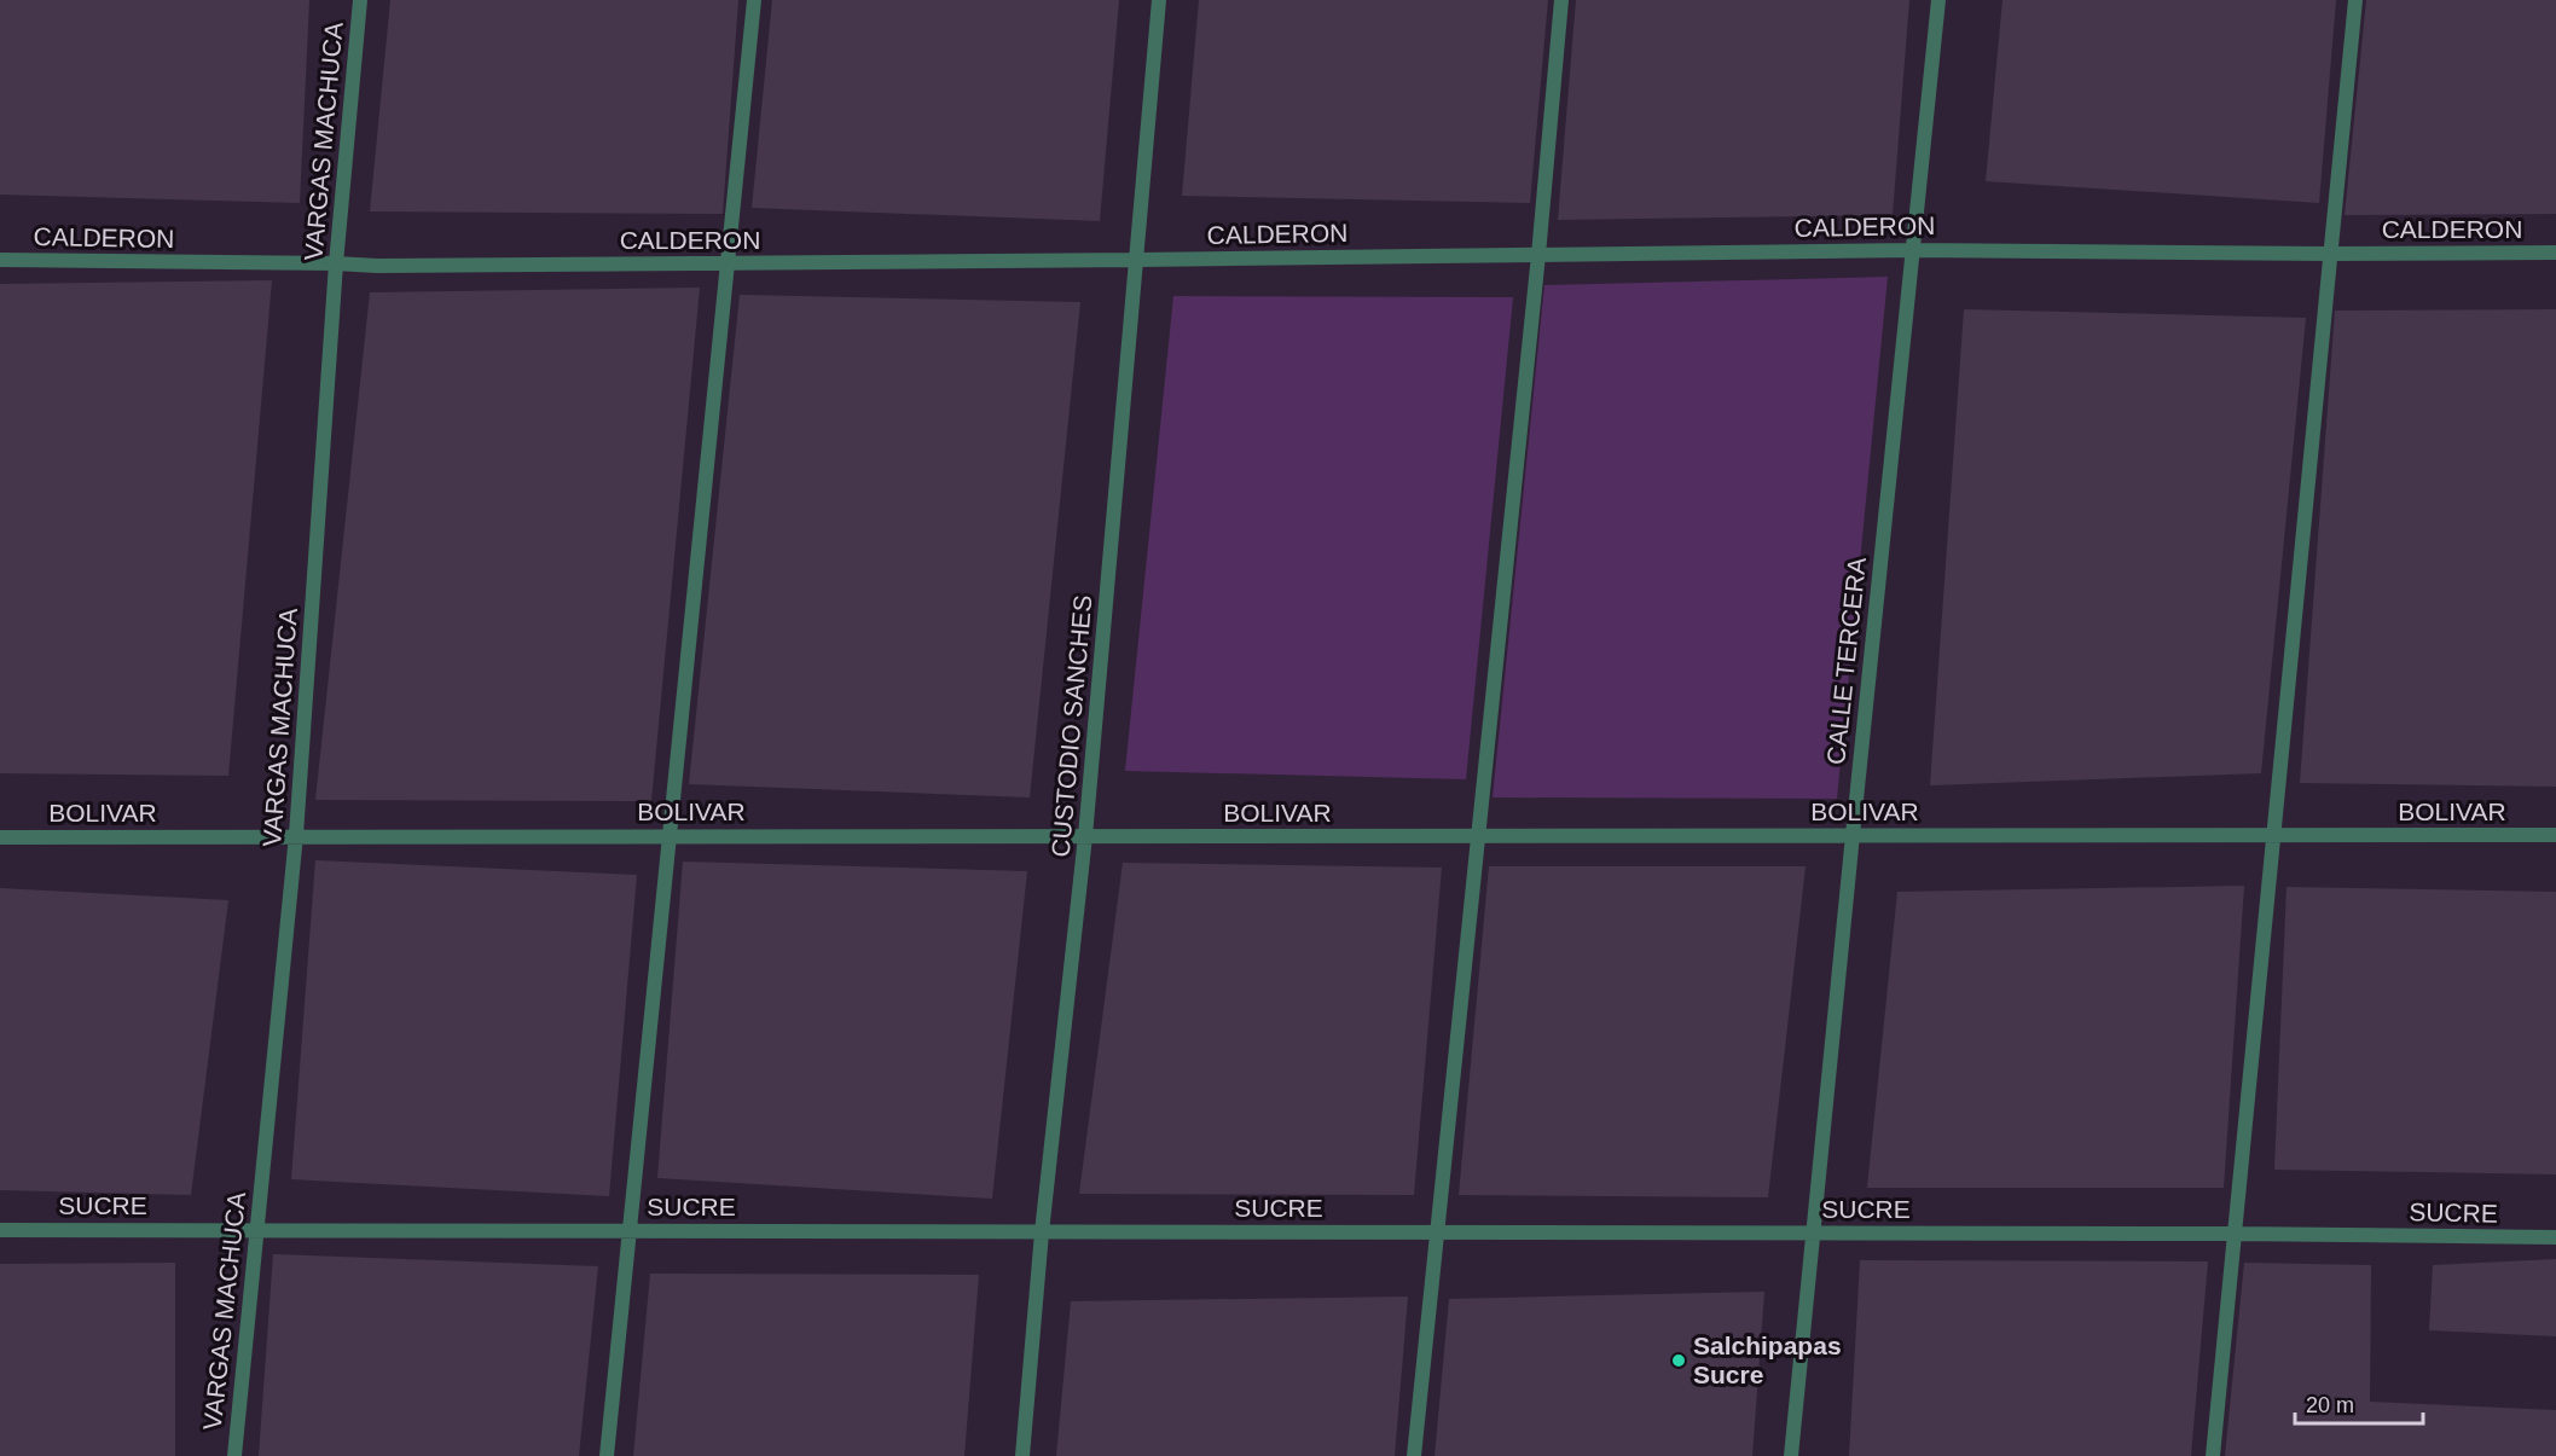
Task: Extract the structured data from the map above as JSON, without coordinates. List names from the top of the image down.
{
  "streets": {
    "street": [
      "VARGAS MACHUCA",
      "CALDERON",
      "CALLE TERCERA",
      "CUSTODIO SANCHES",
      "BOLIVAR",
      "SUCRE"
    ]
  },
  "crossings": [
    ["VARGAS MACHUCA", "CALDERON"],
    ["VARGAS MACHUCA", "BOLIVAR"],
    ["VARGAS MACHUCA", "SUCRE"],
    ["CALDERON", "CALLE TERCERA"],
    ["CALDERON", "CUSTODIO SANCHES"],
    ["CALLE TERCERA", "BOLIVAR"],
    ["CALLE TERCERA", "SUCRE"],
    ["CUSTODIO SANCHES", "BOLIVAR"],
    ["CUSTODIO SANCHES", "SUCRE"]
  ],
  "places": ["Salchipapas Sucre"],
  "scale_bar": "20 m"
}
